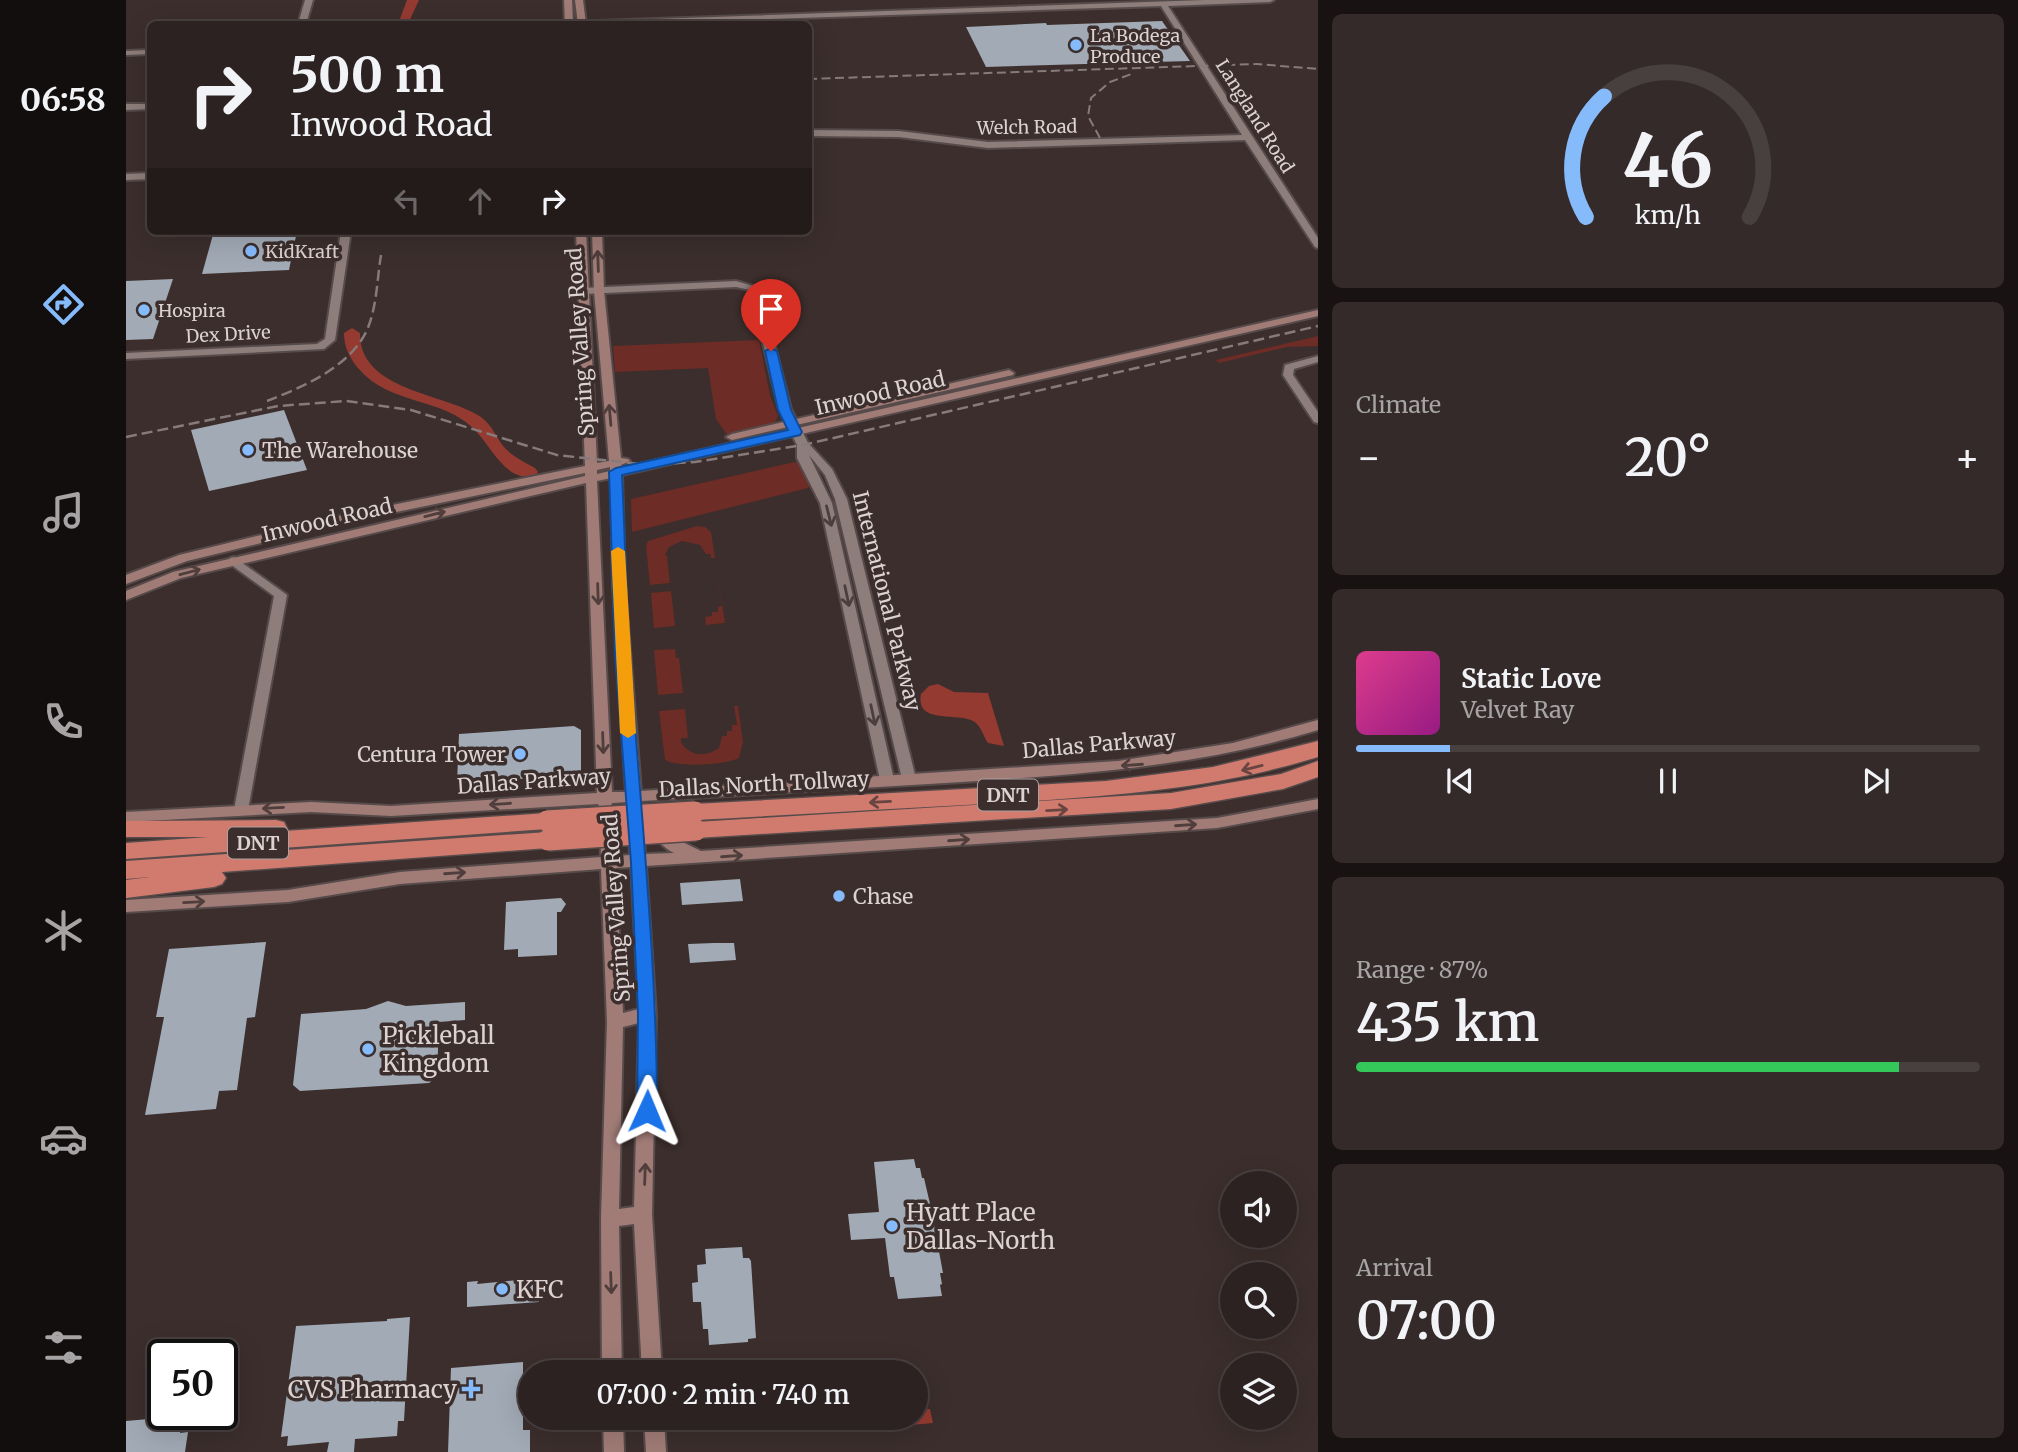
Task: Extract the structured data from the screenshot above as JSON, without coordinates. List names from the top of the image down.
{
  "streets": {
    "highway": ["Dallas North Tollway", "DNT"],
    "main road": ["Spring Valley Road", "Inwood Road", "Dallas Parkway"],
    "street": [
      "Langland Road",
      "Welch Road",
      "Dex Drive",
      "International Parkway"
    ]
  },
  "crossings": [
    ["Langland Road", "Welch Road"],
    ["Spring Valley Road", "Inwood Road"],
    ["Spring Valley Road", "International Parkway"],
    ["Spring Valley Road", "Dallas Parkway"],
    ["Inwood Road", "International Parkway"],
    ["International Parkway", "Dallas Parkway"],
    ["Dallas Parkway", "Dallas North Tollway"]
  ],
  "places": {
    "other": [
      "La Bodega Produce",
      "KidKraft",
      "Hospira",
      "The Warehouse",
      "Centura Tower",
      "Chase",
      "Pickleball Kingdom",
      "Hyatt Place Dallas-North",
      "KFC"
    ],
    "health": ["CVS Pharmacy"]
  },
  "page": {
    "tabs": "06:58",
    "turn": ["500 m", "Inwood Road"],
    "tile": [
      "Climate",
      ["Range · 87%", "435 km"],
      ["Arrival", "07:00"]
    ],
    "heat": ["−", "20°", "+"],
    "song": ["Static Love", "Velvet Ray"],
    "limit": "50",
    "trip": "07:00 · 2 min · 740 m",
    "gauge": ["46", "km/h"]
  }
}
